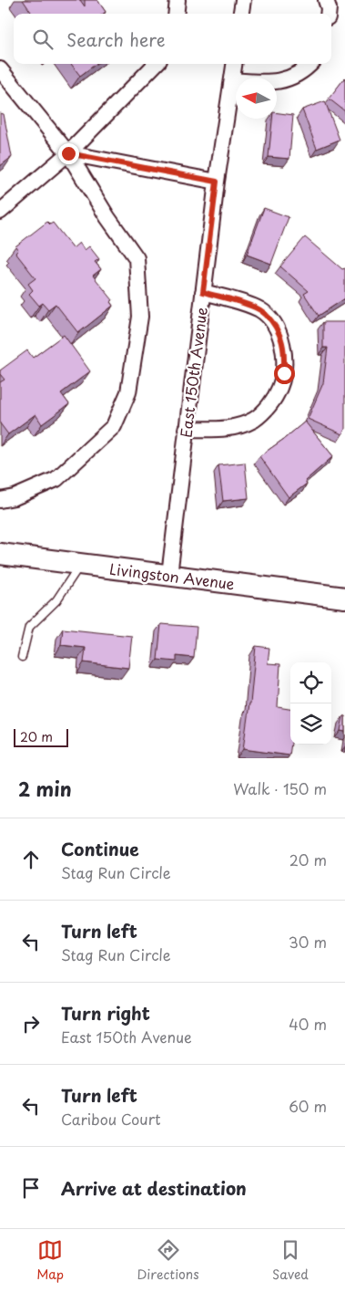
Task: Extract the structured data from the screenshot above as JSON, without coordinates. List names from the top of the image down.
{
  "streets": {
    "street": ["East 150th Avenue", "Livingston Avenue"]
  },
  "crossings": [
    ["East 150th Avenue", "Livingston Avenue"]
  ],
  "scale_bar": "20 m",
  "north": "left",
  "page": {
    "search": "Search here",
    "scale": "20 m",
    "heading": ["2 min", "Walk · 150 m"],
    "list": [
      ["Continue", "Stag Run Circle", "20 m"],
      ["Turn left", "Stag Run Circle", "30 m"],
      ["Turn right", "East 150th Avenue", "40 m"],
      ["Turn left", "Caribou Court", "60 m"],
      "Arrive at destination"
    ],
    "nav": ["Map", "Directions", "Saved"]
  }
}
